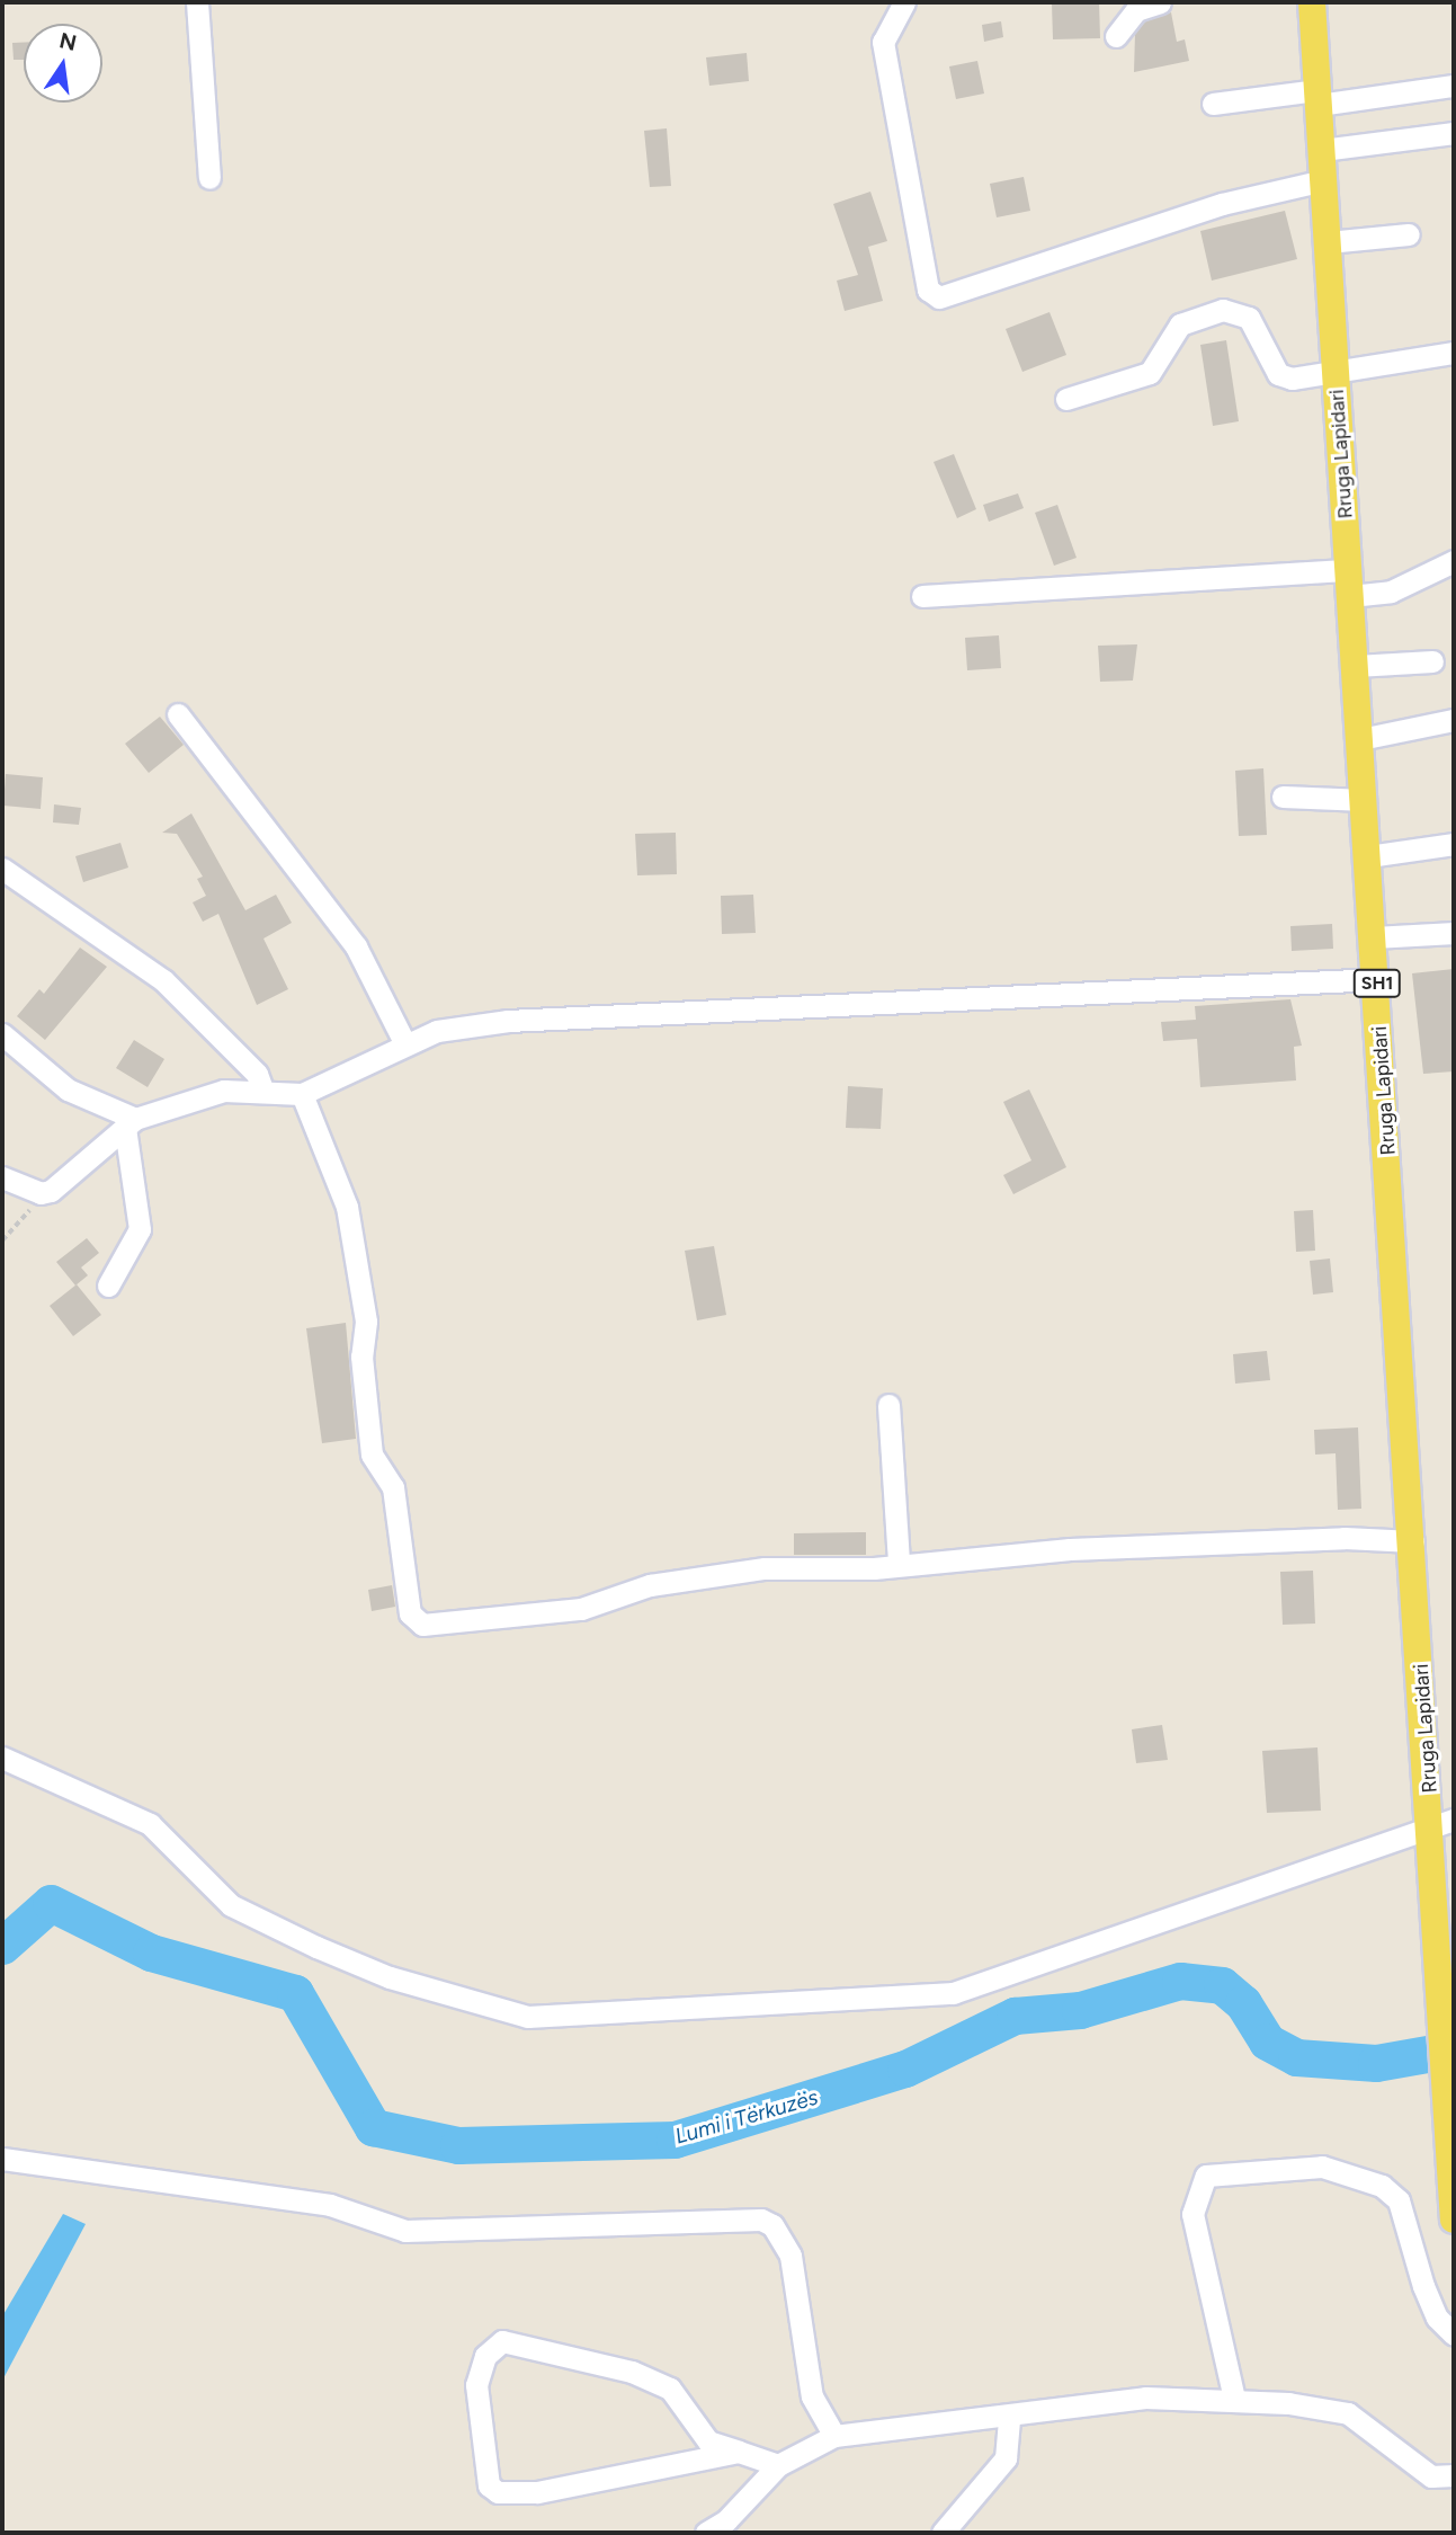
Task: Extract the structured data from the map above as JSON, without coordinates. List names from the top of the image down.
{
  "streets": {
    "main road": ["Rruga Lapidari", "SH1"]
  },
  "water": ["Lumi i Tërkuzës"],
  "north": "top"
}
